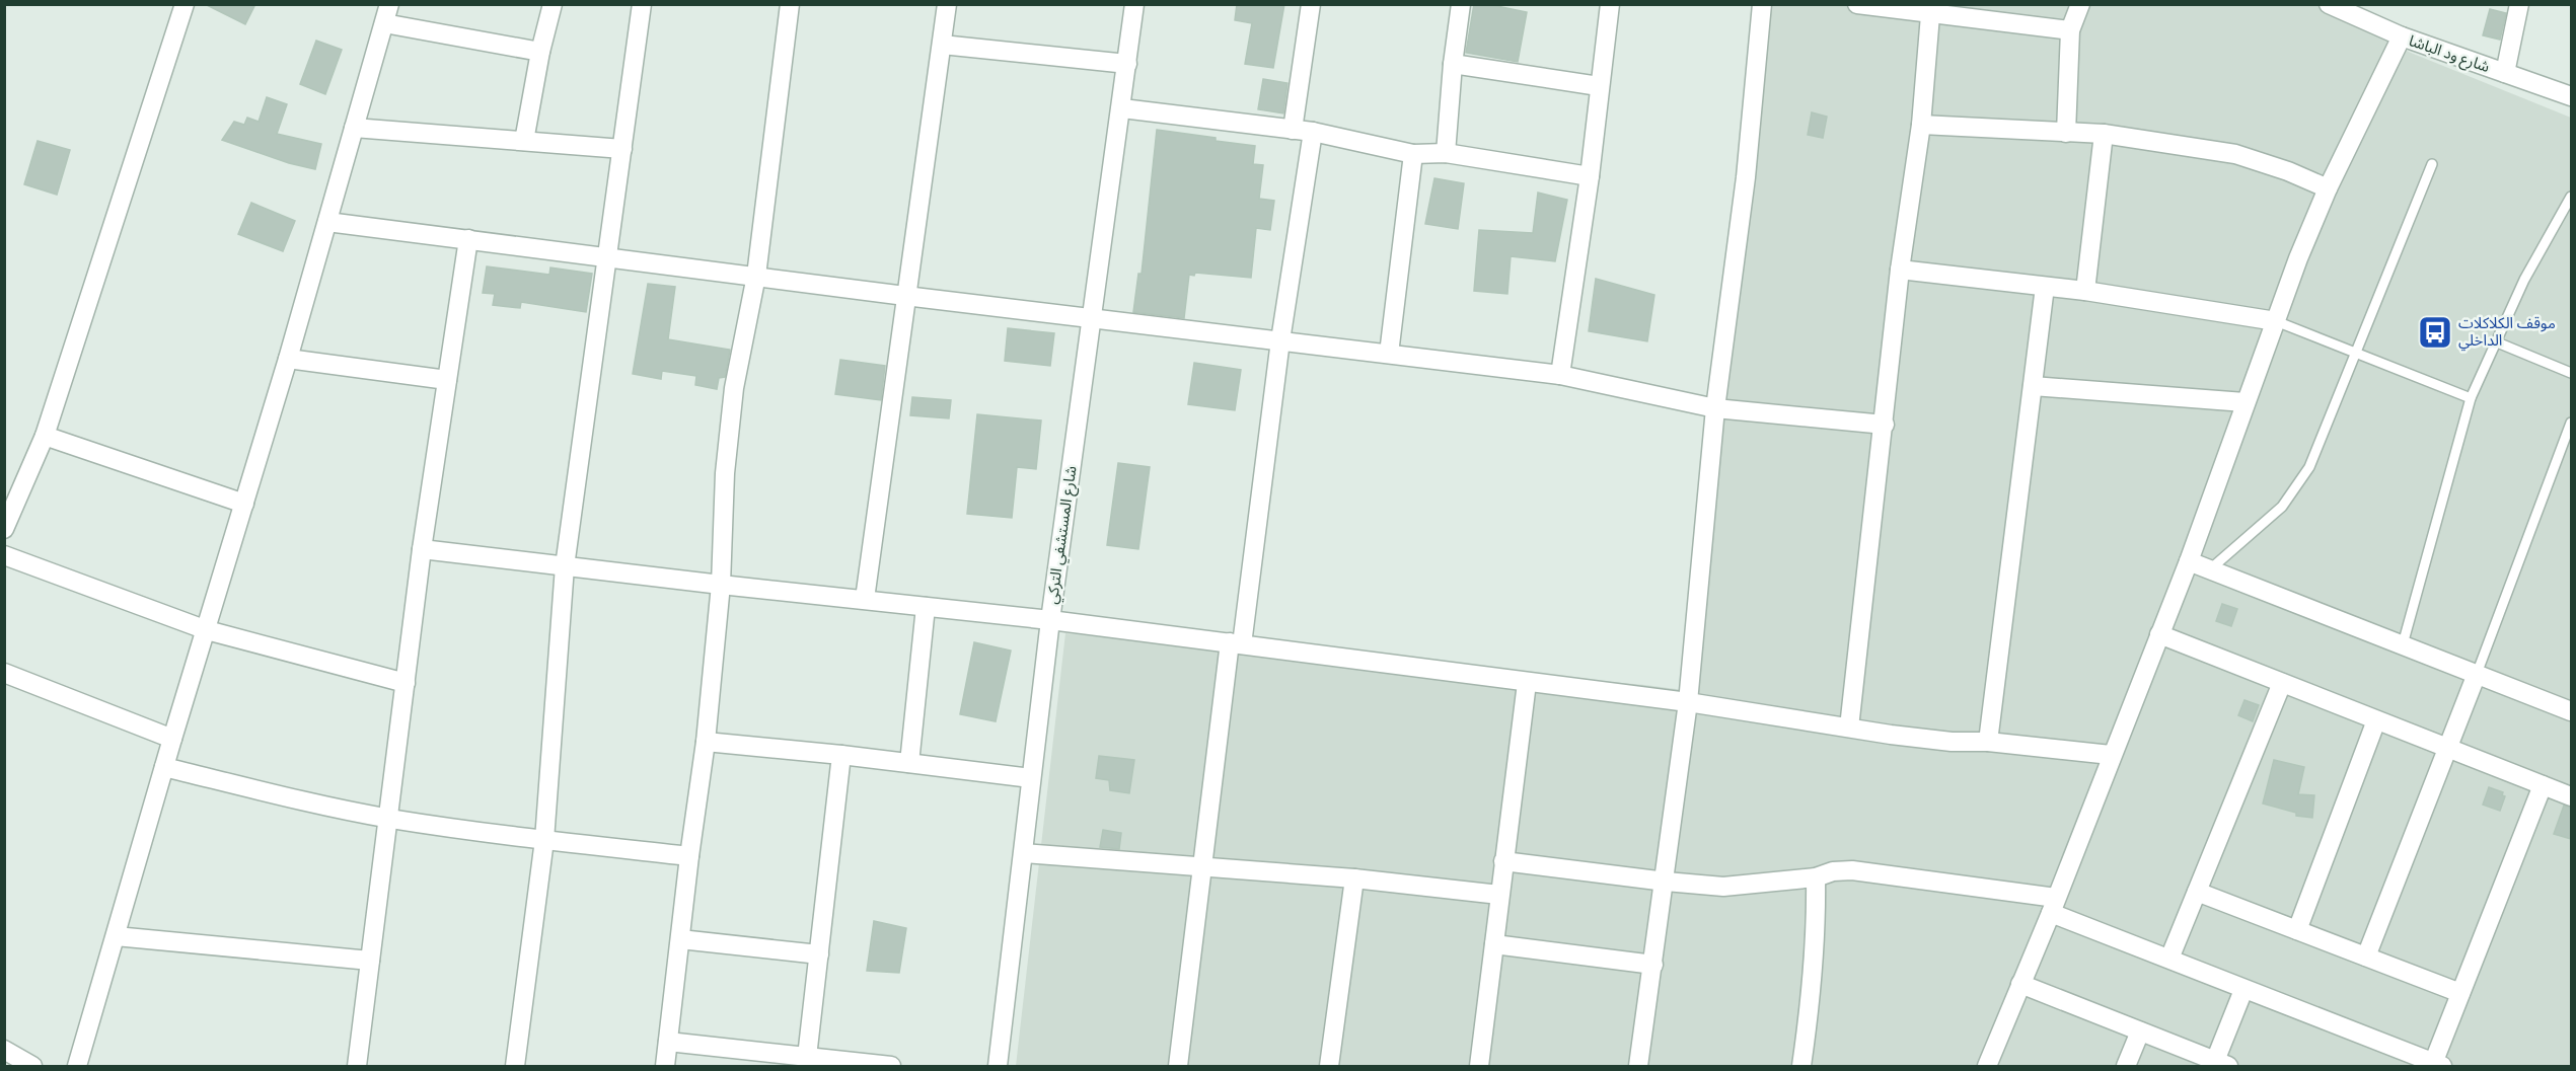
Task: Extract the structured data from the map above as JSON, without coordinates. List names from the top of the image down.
{
  "streets": {
    "street": ["شارع ود الباشا", "شارع المستشفي التركي"]
  },
  "places": {
    "bus stop": ["موقف الكلاكلات الداخلي"]
  }
}
